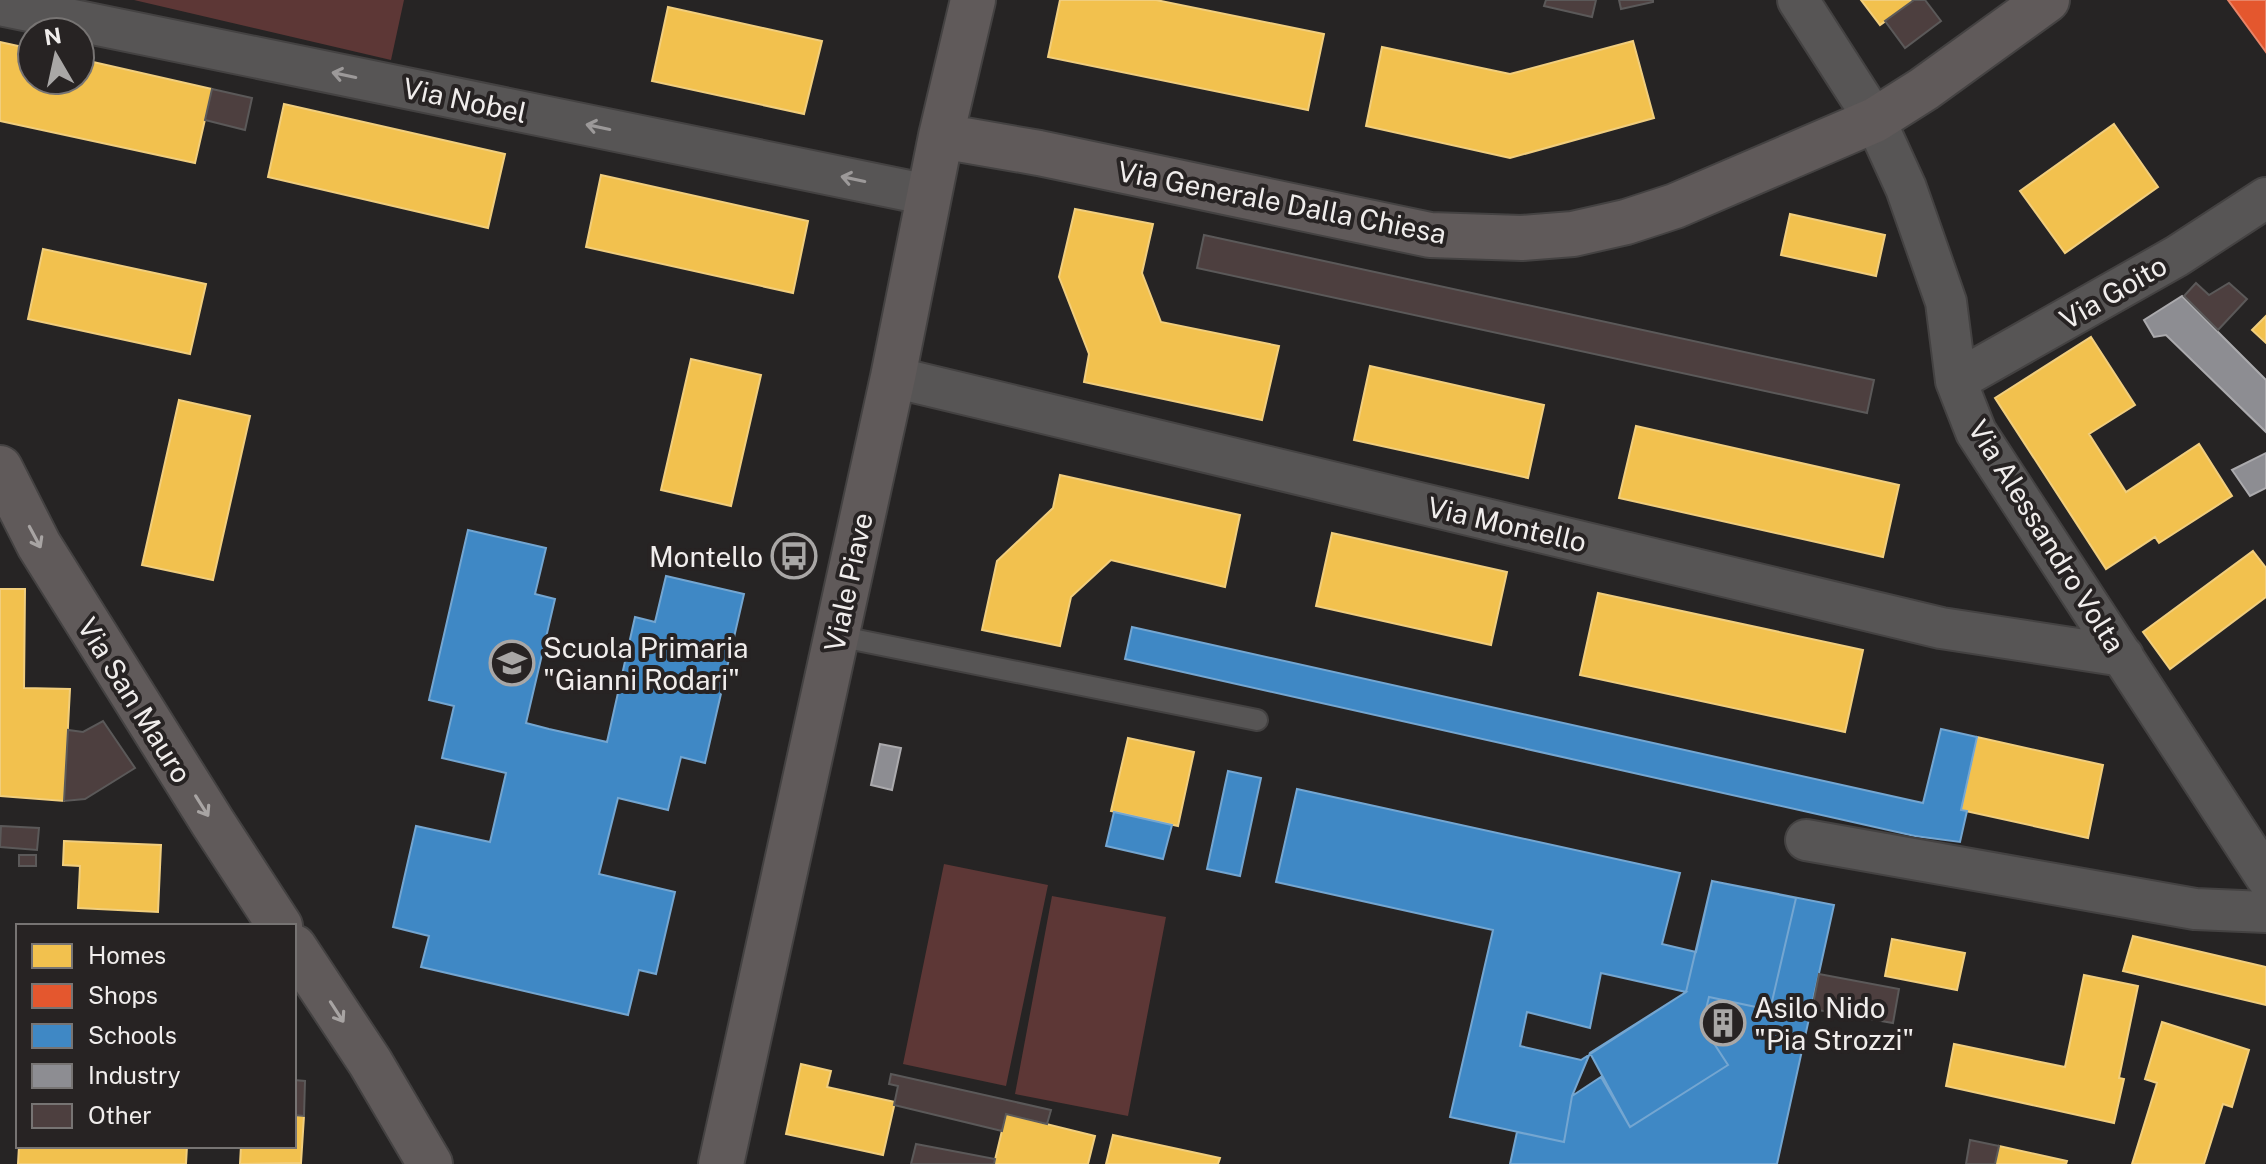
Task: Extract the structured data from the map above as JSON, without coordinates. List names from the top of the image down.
{
  "streets": {
    "street": [
      "Via Nobel",
      "Via Generale Dalla Chiesa",
      "Via Goito",
      "Via Montello",
      "Via Alessandro Volta",
      "Viale Piave",
      "Via San Mauro"
    ]
  },
  "crossings": [
    ["Via Nobel", "Viale Piave"],
    ["Via Generale Dalla Chiesa", "Via Alessandro Volta"],
    ["Via Generale Dalla Chiesa", "Viale Piave"],
    ["Via Goito", "Via Alessandro Volta"],
    ["Via Montello", "Via Alessandro Volta"],
    ["Via Montello", "Viale Piave"]
  ],
  "one_way": ["Via Nobel", "Via San Mauro"],
  "places": {
    "bus stop": ["Montello"],
    "school or university": ["Scuola Primaria \"Gianni Rodari\""],
    "building": ["Asilo Nido \"Pia Strozzi\""]
  },
  "legend": [
    "Homes",
    "Shops",
    "Schools",
    "Industry",
    "Other"
  ],
  "north": "top"
}
